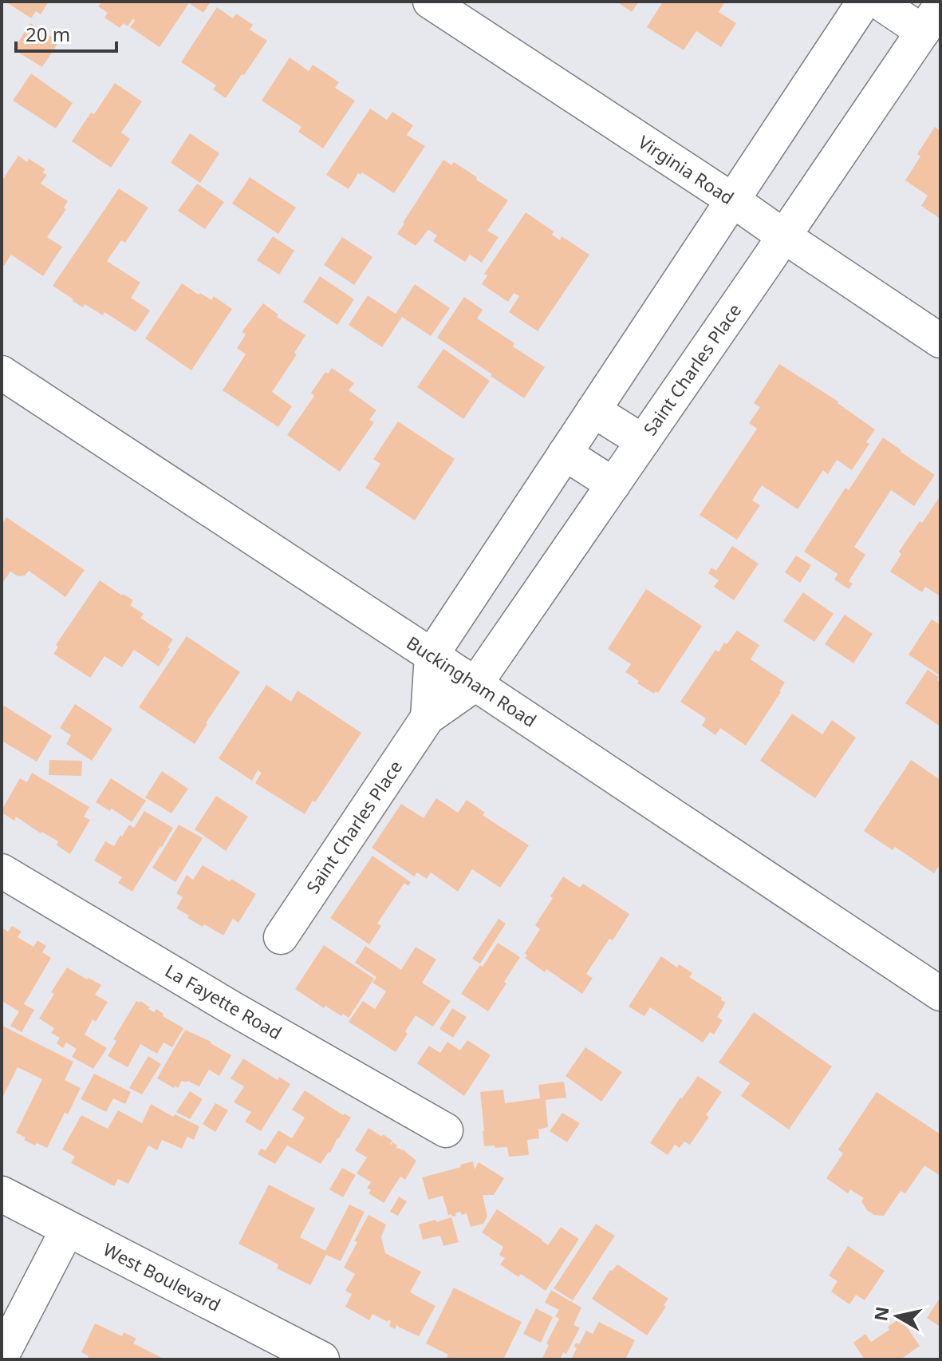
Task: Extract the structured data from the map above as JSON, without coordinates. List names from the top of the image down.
{
  "streets": {
    "street": [
      "Virginia Road",
      "Saint Charles Place",
      "Buckingham Road",
      "La Fayette Road",
      "West Boulevard"
    ]
  },
  "crossings": [
    ["Virginia Road", "Saint Charles Place"],
    ["Saint Charles Place", "Buckingham Road"]
  ],
  "scale_bar": "20 m",
  "north": "left"
}
